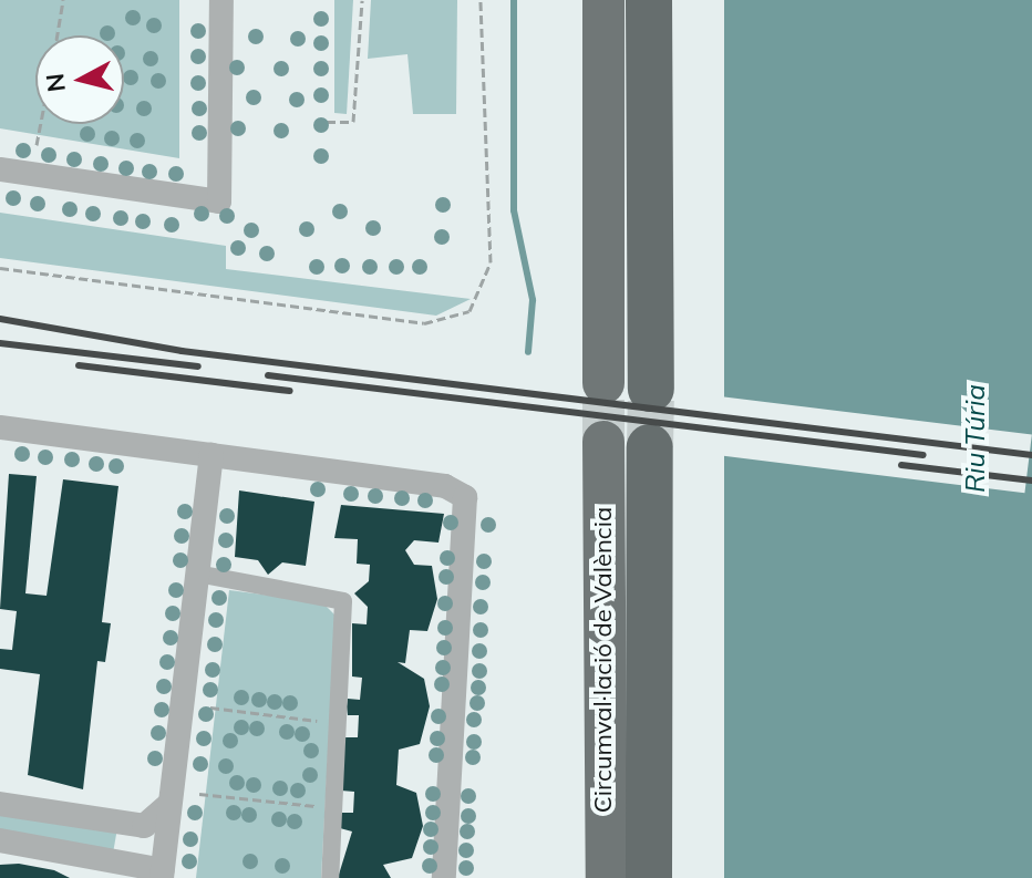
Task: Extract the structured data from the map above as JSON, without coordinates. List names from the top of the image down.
{
  "streets": {
    "highway": ["Circumval·lació de València"]
  },
  "water": ["Riu Túria"],
  "north": "left"
}
